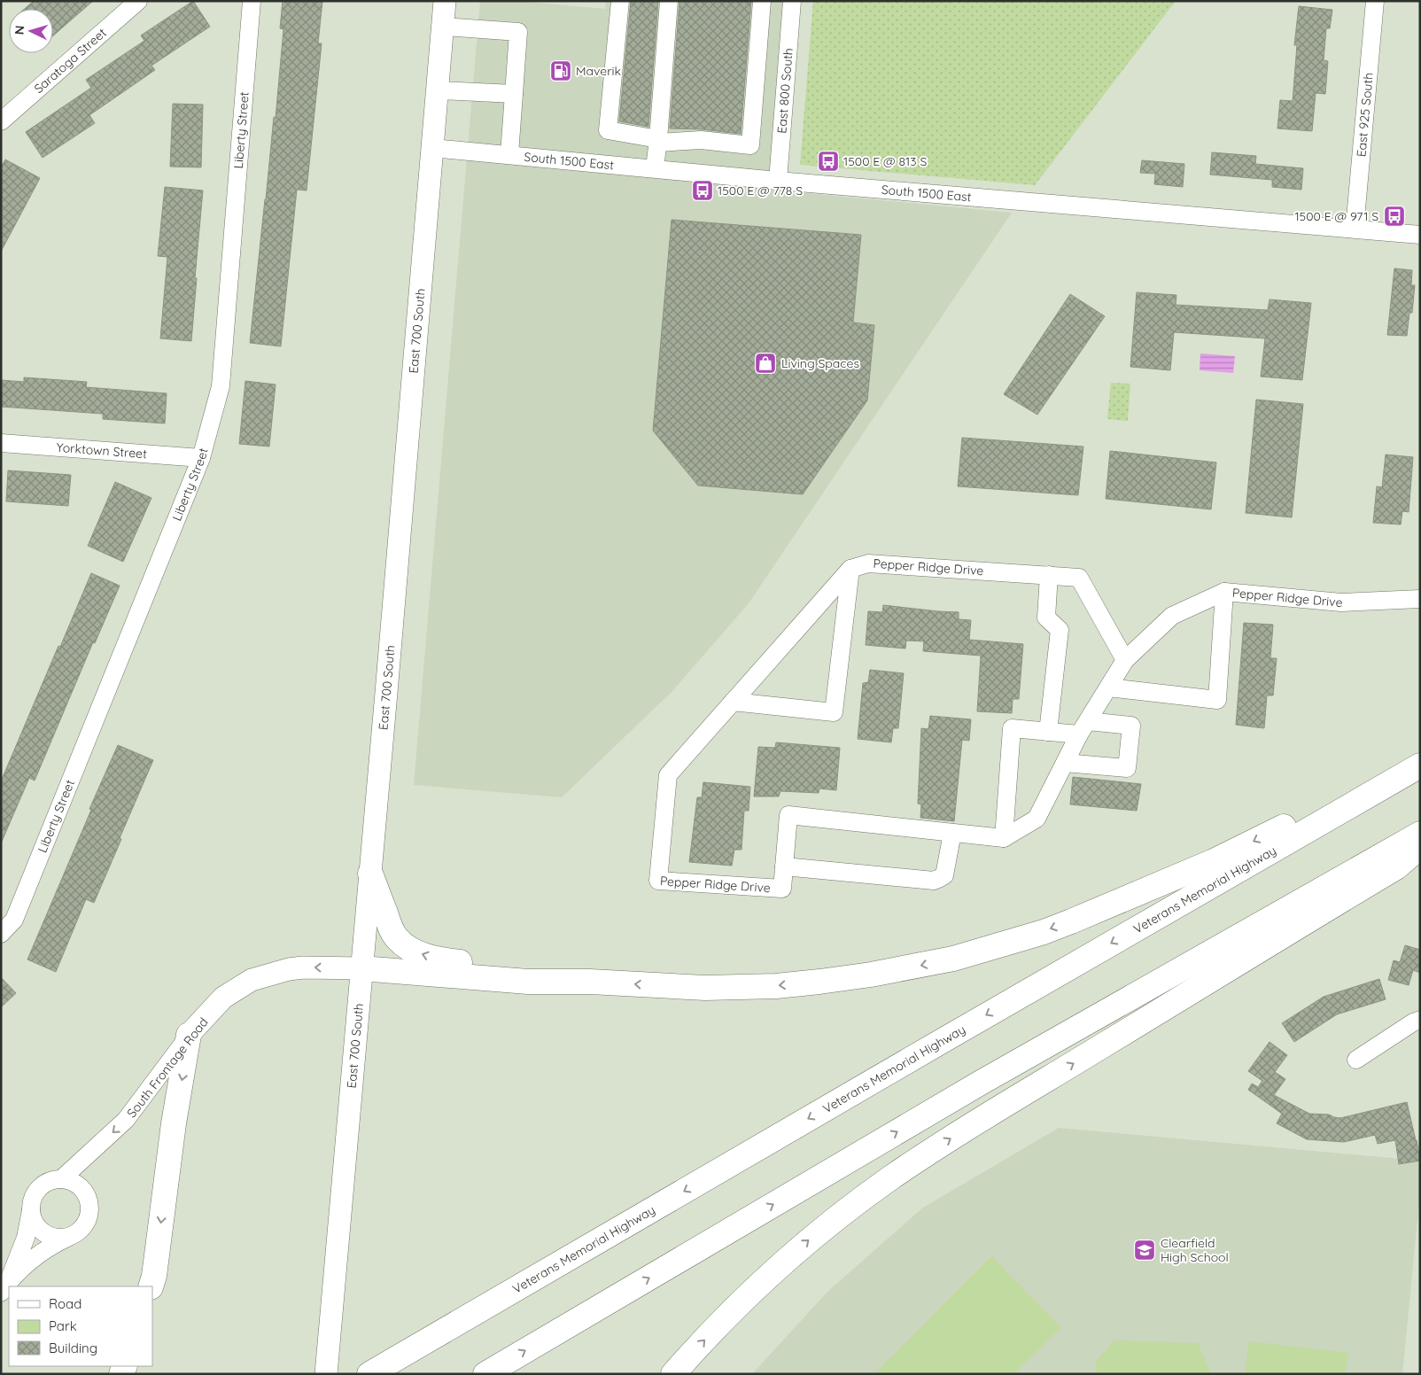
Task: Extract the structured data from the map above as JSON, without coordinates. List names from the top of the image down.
{
  "streets": {
    "highway": ["Veterans Memorial Highway"],
    "main road": ["East 700 South", "South Frontage Road"],
    "street": [
      "Saratoga Street",
      "East 800 South",
      "East 925 South",
      "Liberty Street",
      "South 1500 East",
      "Yorktown Street",
      "Pepper Ridge Drive"
    ]
  },
  "crossings": [
    ["East 800 South", "South 1500 East"],
    ["East 925 South", "South 1500 East"],
    ["Liberty Street", "Yorktown Street"],
    ["South 1500 East", "East 700 South"],
    ["East 700 South", "South Frontage Road"]
  ],
  "one_way": ["South Frontage Road"],
  "places": {
    "fuel station": ["Maverik"],
    "bus stop": ["1500 E @ 813 S", "1500 E @ 778 S", "1500 E @ 971 S"],
    "shop": ["Living Spaces"],
    "school or university": ["Clearfield High School"]
  },
  "legend": ["Road", "Park", "Building"],
  "north": "left"
}
